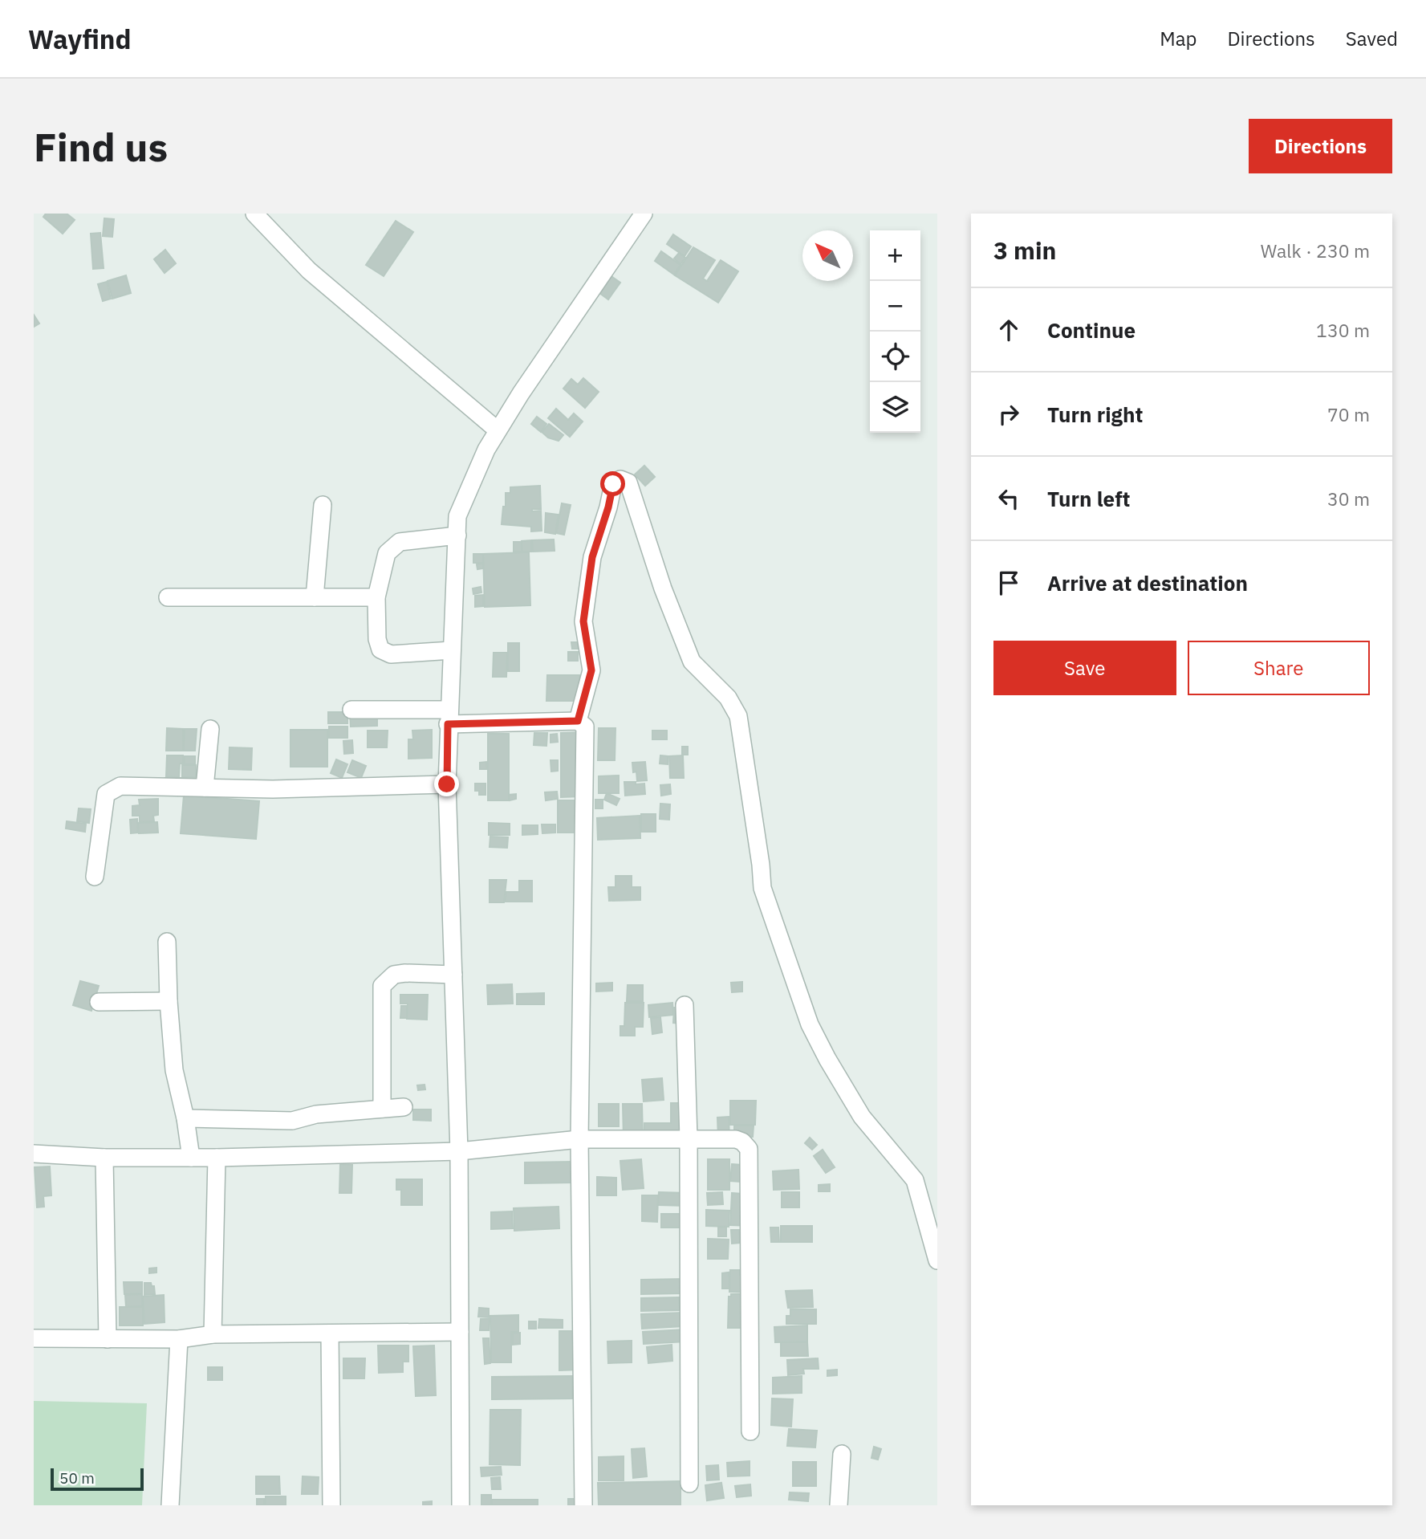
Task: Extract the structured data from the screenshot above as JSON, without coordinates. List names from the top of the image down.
{
  "scale_bar": "50 m",
  "north": "top left",
  "page": {
    "header": "Wayfind",
    "nav": ["Map", "Directions", "Saved"],
    "buttons": [
      "Directions",
      ["Save", "Share"]
    ],
    "title": "Find us",
    "heading": ["3 min", "Walk · 230 m"],
    "map_buttons": ["+", "−"],
    "list": [
      ["Continue", "130 m"],
      ["Turn right", "70 m"],
      ["Turn left", "30 m"],
      "Arrive at destination"
    ],
    "scale": "50 m"
  }
}
